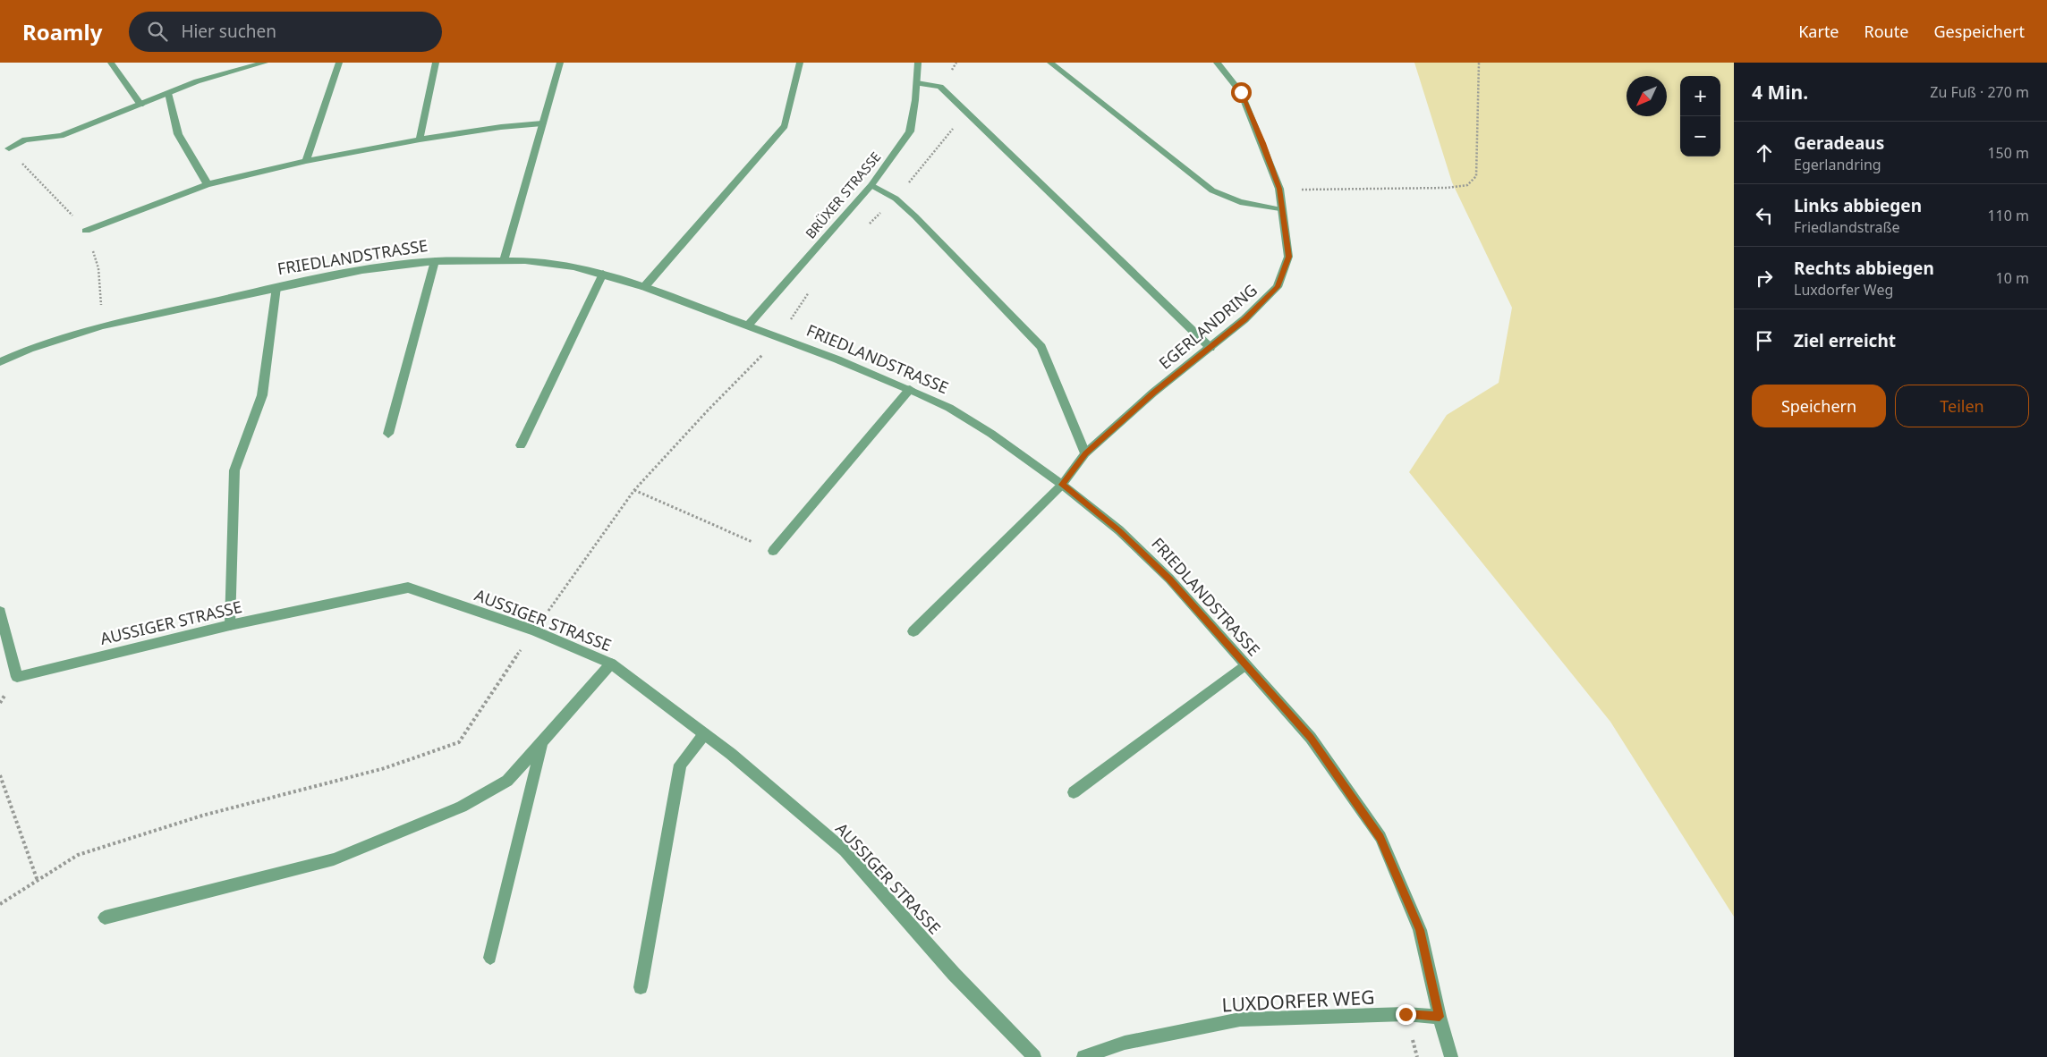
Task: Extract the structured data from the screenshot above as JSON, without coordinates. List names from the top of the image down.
{
  "streets": {
    "street": [
      "BRÜXER STRASSE",
      "FRIEDLANDSTRASSE",
      "EGERLANDRING",
      "AUSSIGER STRASSE",
      "LUXDORFER WEG"
    ]
  },
  "crossings": [
    ["BRÜXER STRASSE", "FRIEDLANDSTRASSE"],
    ["FRIEDLANDSTRASSE", "EGERLANDRING"],
    ["FRIEDLANDSTRASSE", "LUXDORFER WEG"]
  ],
  "north": "bottom left",
  "page": {
    "header": "Roamly",
    "search": "Hier suchen",
    "nav": ["Karte", "Route", "Gespeichert"],
    "heading": ["4 Min.", "Zu Fuß · 270 m"],
    "map_buttons": ["+", "−"],
    "list": [
      ["Geradeaus", "Egerlandring", "150 m"],
      ["Links abbiegen", "Friedlandstraße", "110 m"],
      ["Rechts abbiegen", "Luxdorfer Weg", "10 m"],
      "Ziel erreicht"
    ],
    "buttons": ["Speichern", "Teilen"]
  }
}
